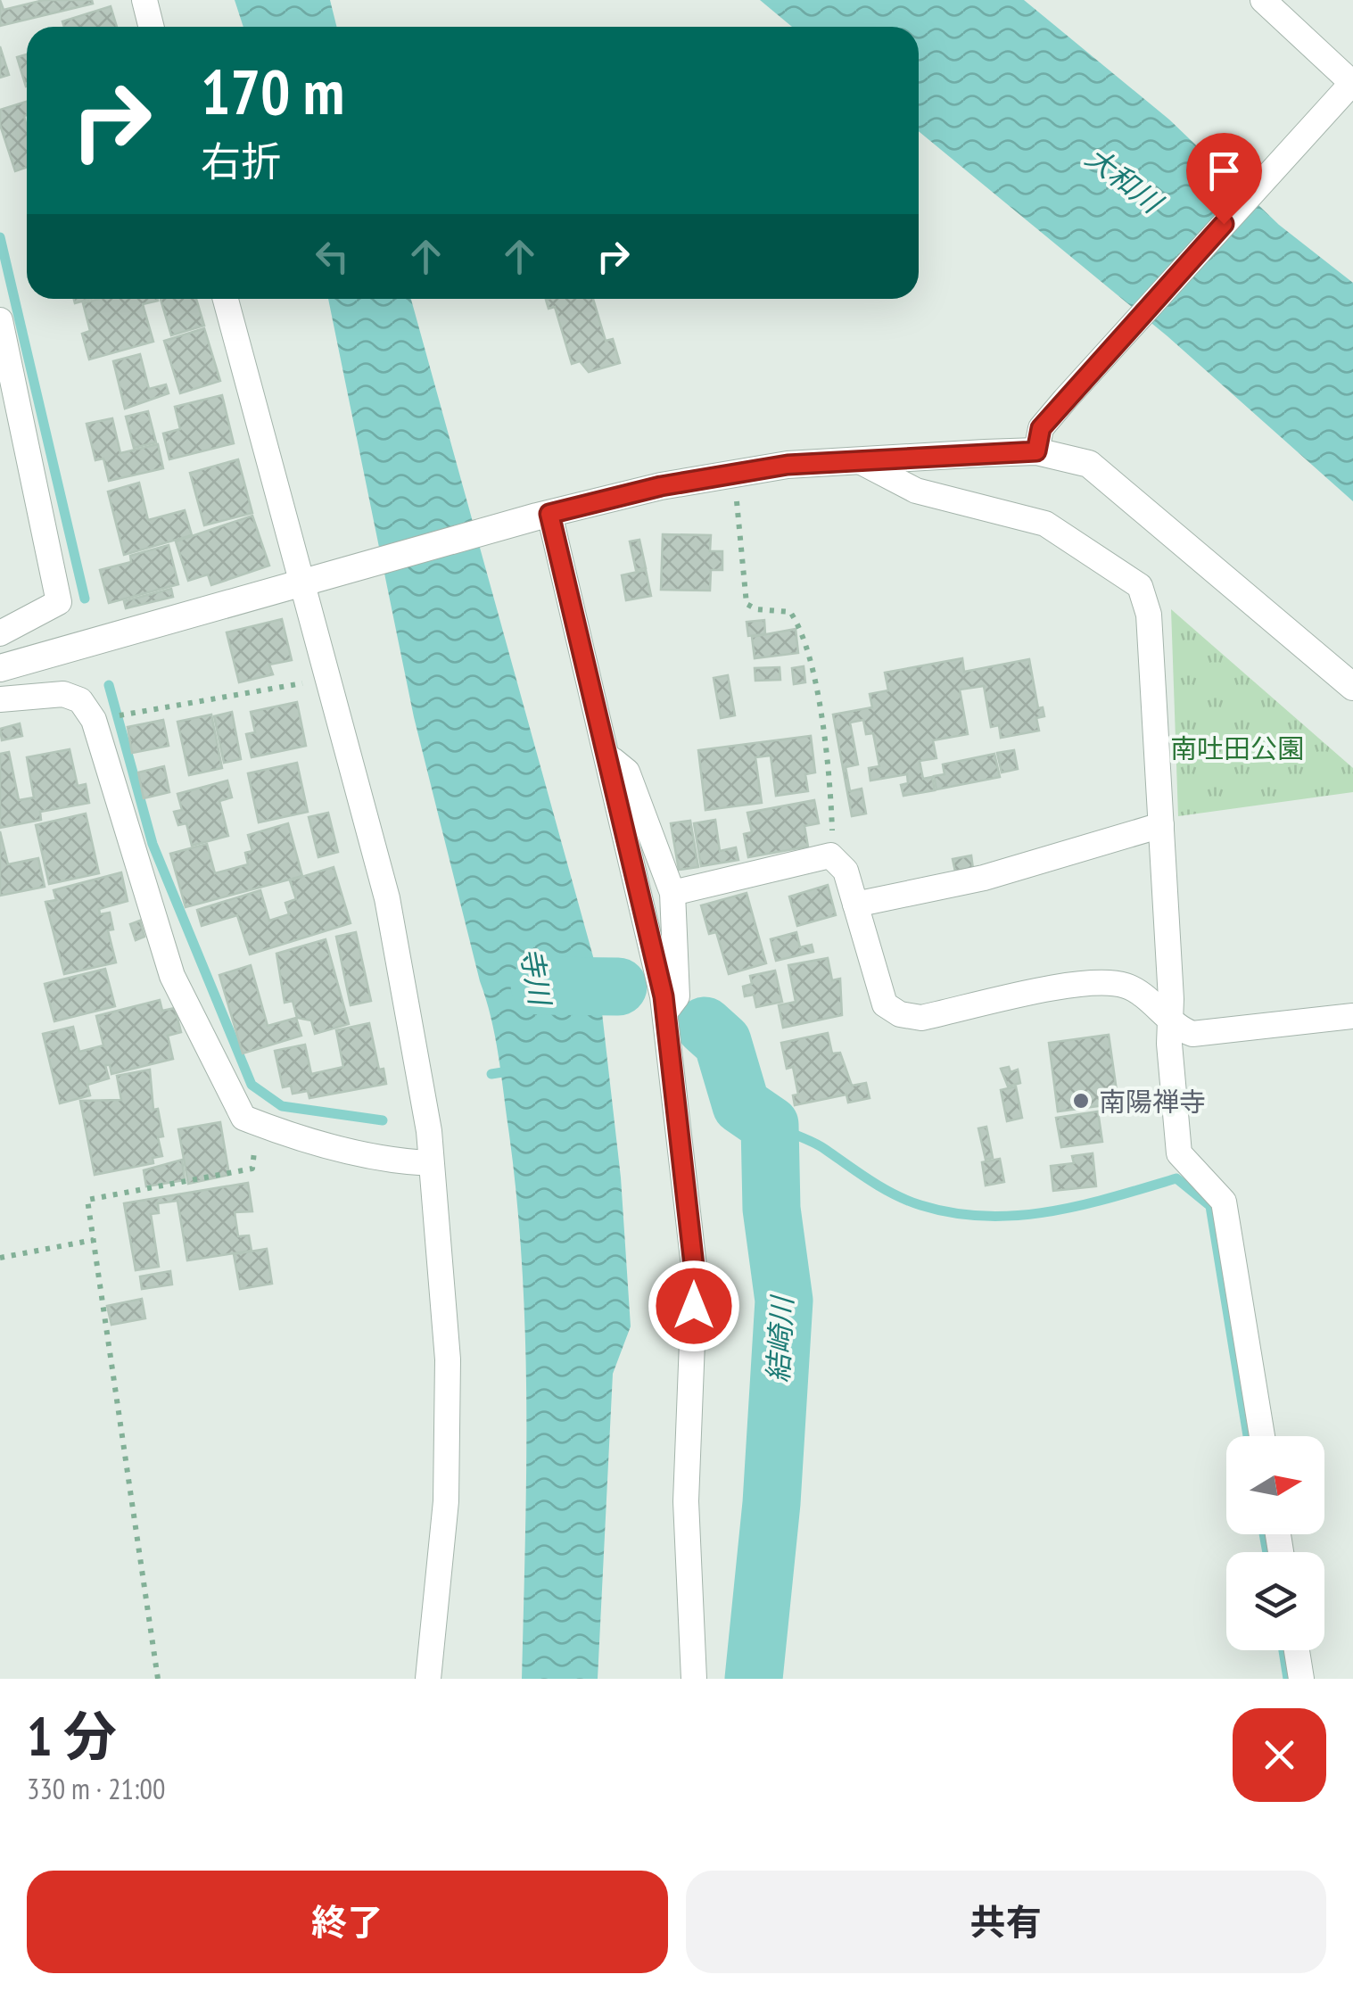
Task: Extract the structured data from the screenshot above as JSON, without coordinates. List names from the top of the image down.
{
  "water": ["大和川", "寺川", "結崎川"],
  "parks": ["南吐田公園"],
  "places": ["南陽禅寺"],
  "north": "right",
  "page": {
    "turn": ["170 m", "右折"],
    "heading": ["1 分", "330 m · 21:00"],
    "buttons": ["終了", "共有"]
  }
}
